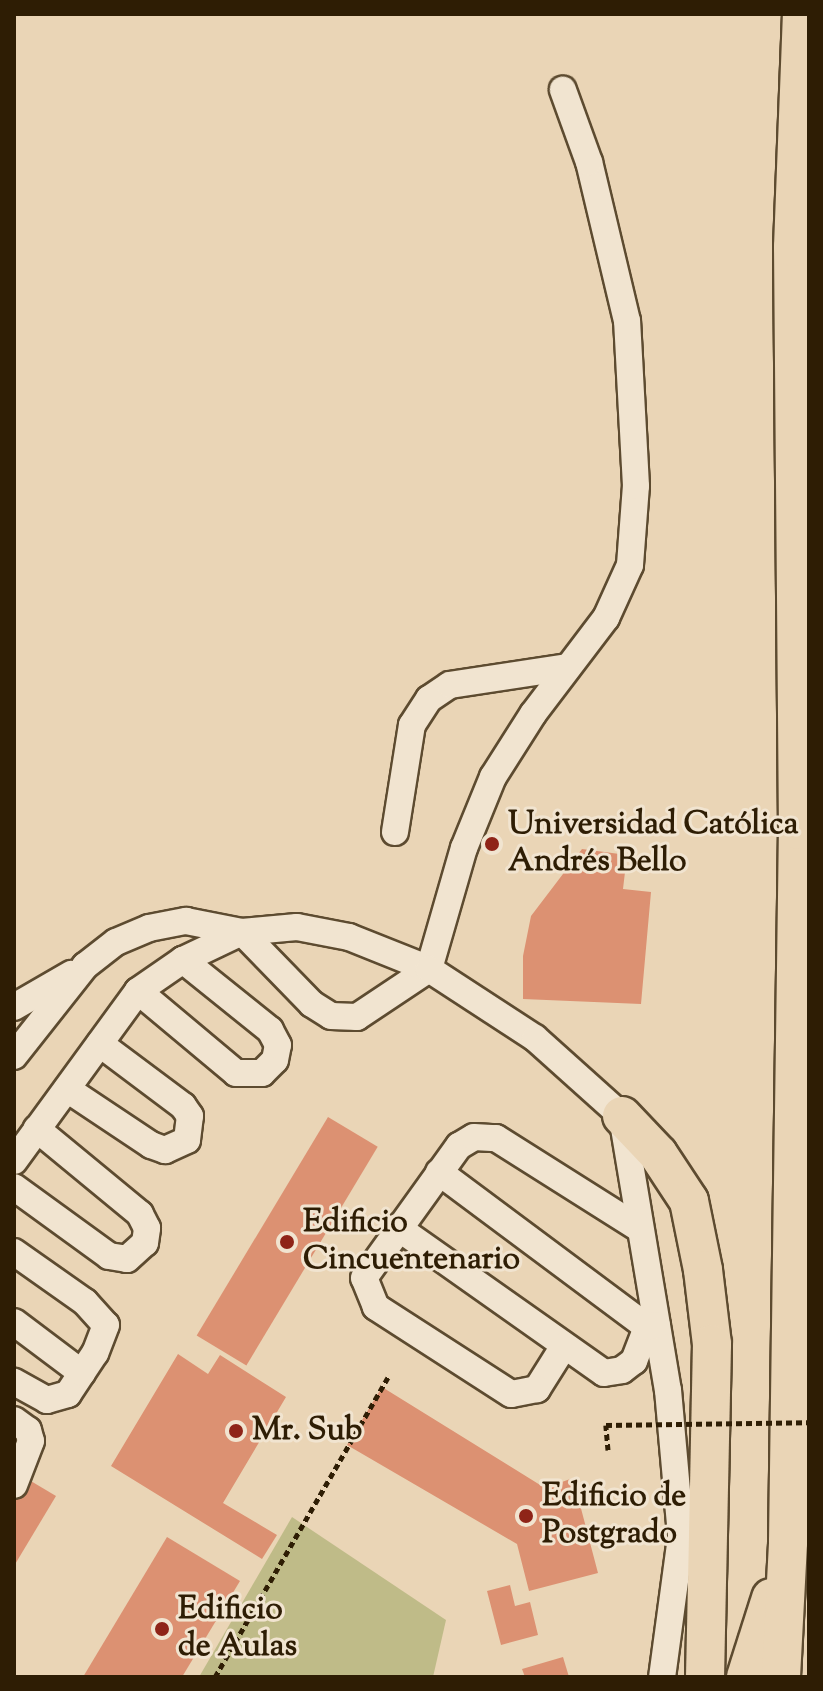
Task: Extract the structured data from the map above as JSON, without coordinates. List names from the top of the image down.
{
  "places": [
    "Universidad Católica Andrés Bello",
    "Edificio Cincuentenario",
    "Mr. Sub",
    "Edificio de Postgrado",
    "Edificio de Aulas"
  ]
}
